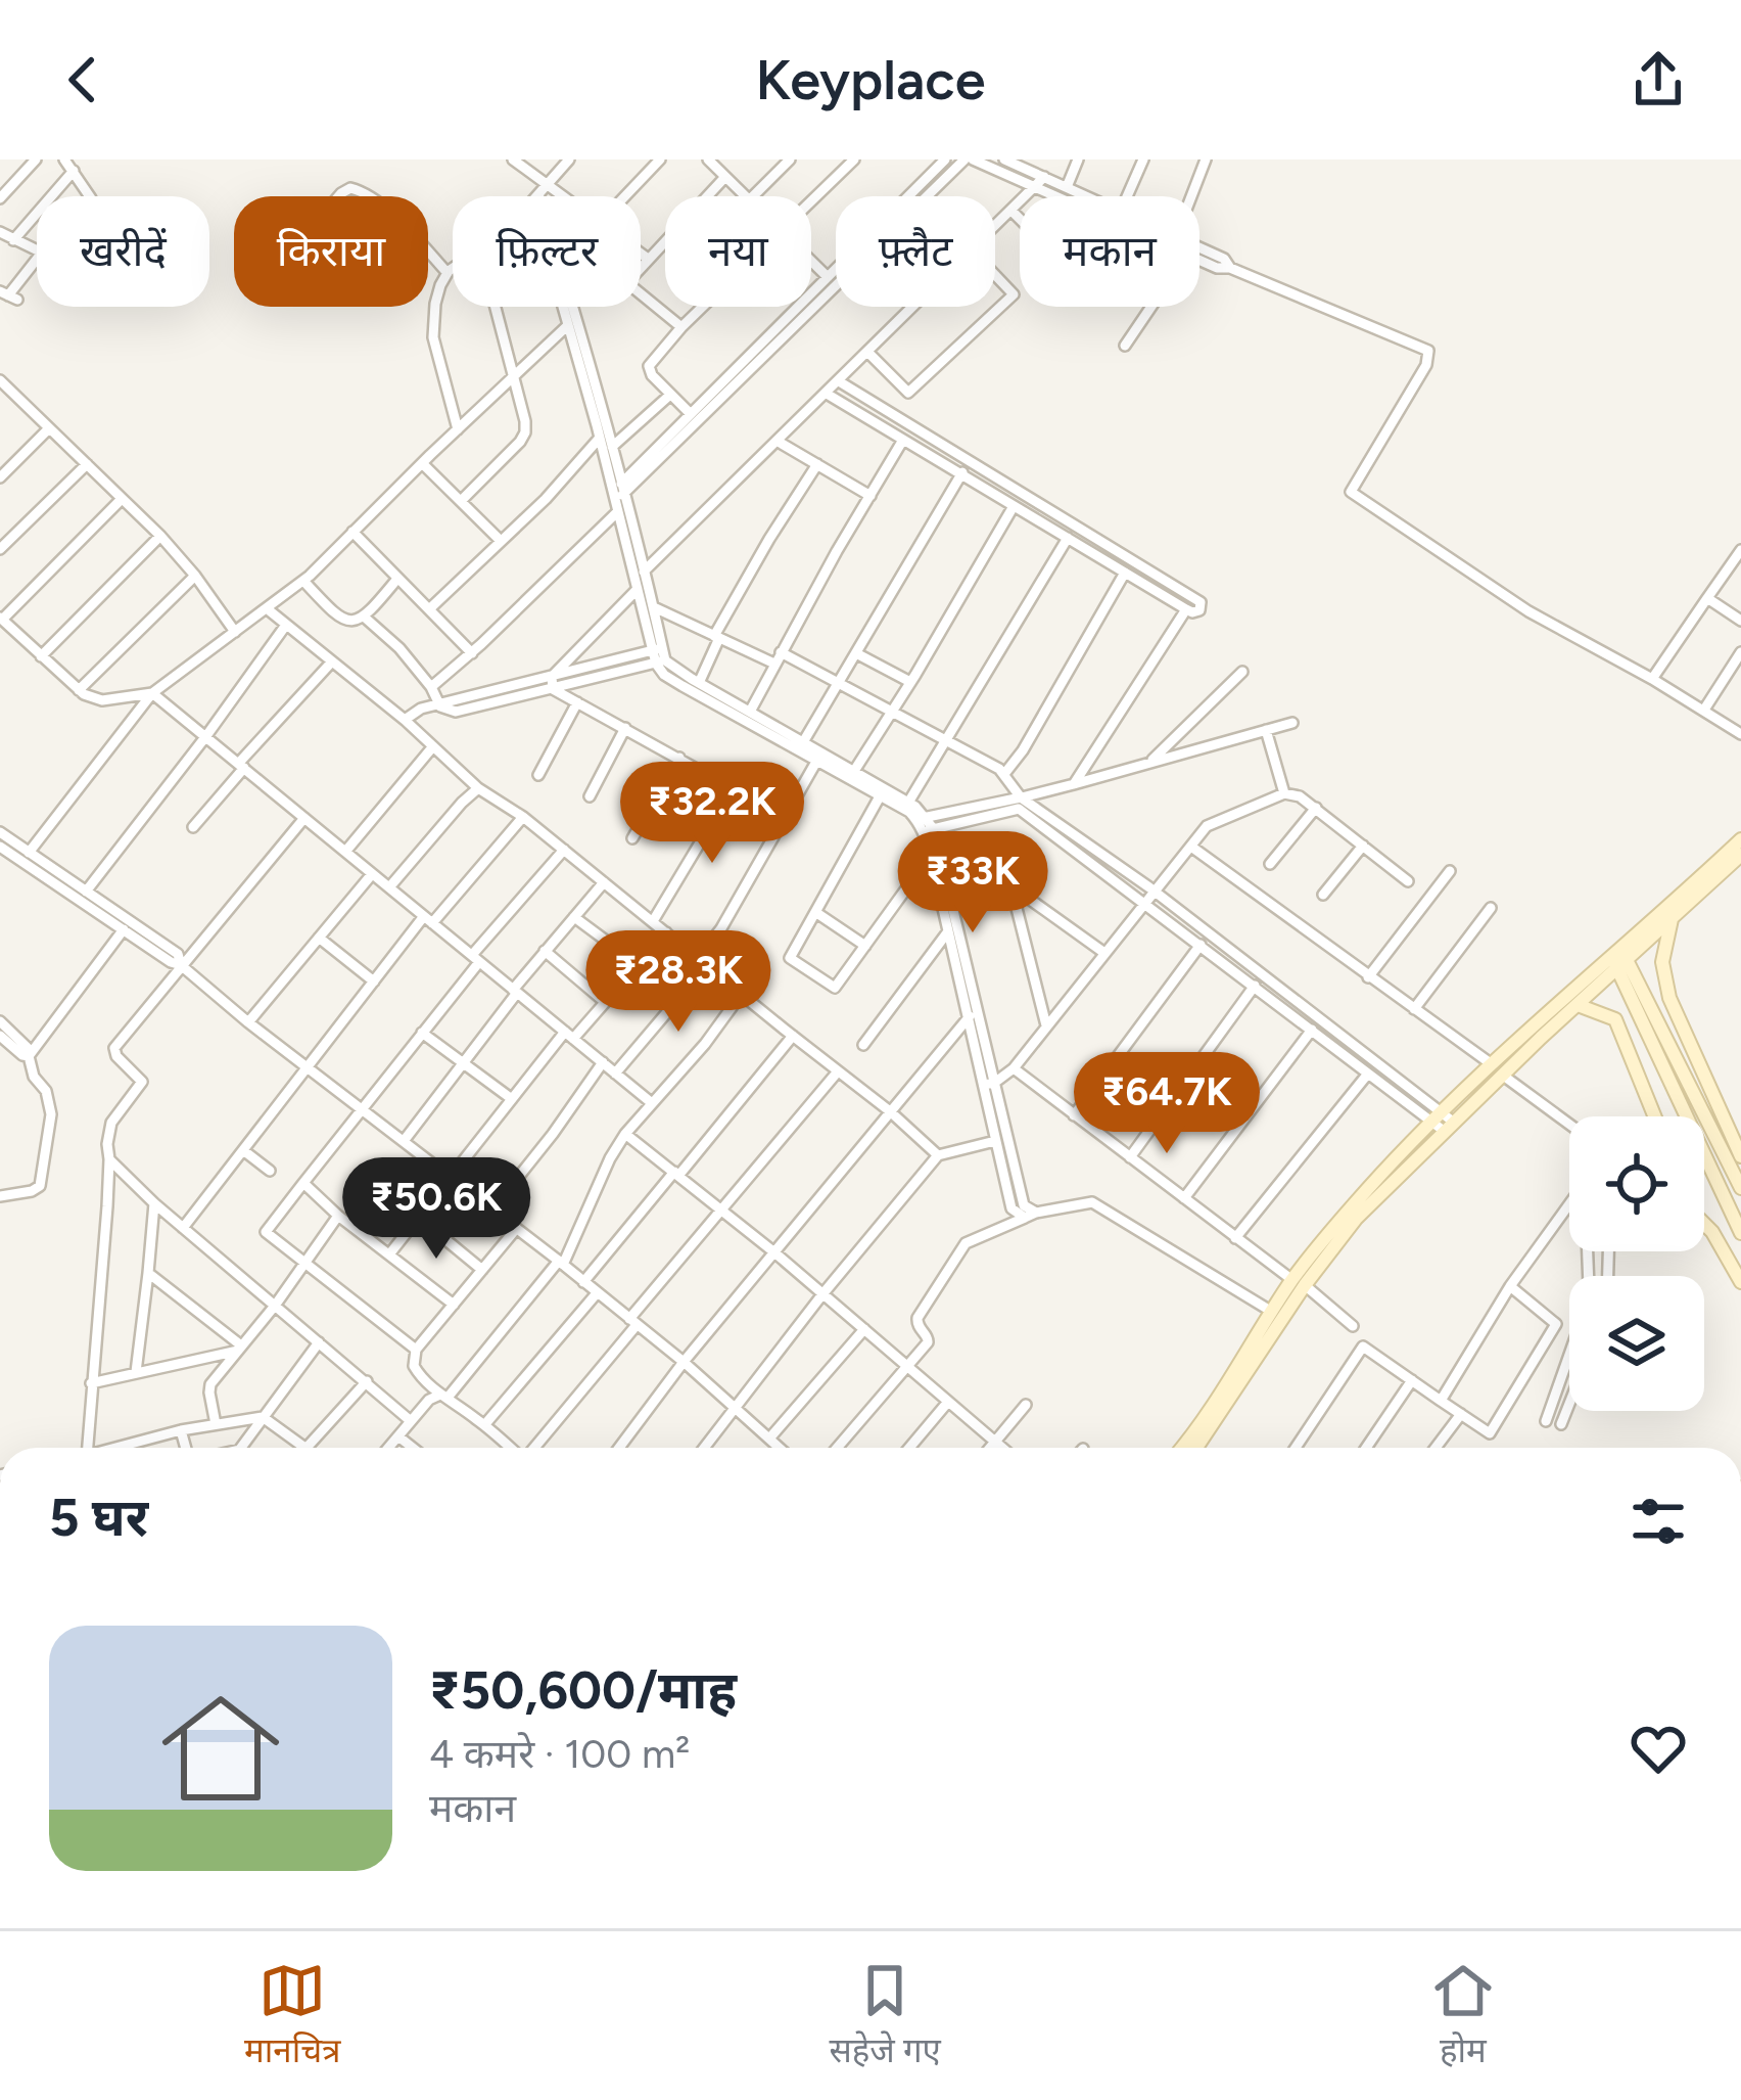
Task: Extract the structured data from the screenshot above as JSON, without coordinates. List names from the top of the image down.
{
  "page": {
    "header": "Keyplace",
    "chip": [
      "खरीदें",
      "किराया",
      "फ़िल्टर",
      "नया",
      "फ़्लैट",
      "मकान"
    ],
    "price": [
      "₹32.2K",
      "₹33K",
      "₹28.3K",
      "₹64.7K",
      "₹50.6K"
    ],
    "heading": "5 घर",
    "list": [
      {
        "name": "₹50,600/माह",
        "note": "4 कमरे · 100 m² · मकान"
      }
    ],
    "tabs": ["मानचित्र", "सहेजे गए", "होम"]
  }
}
